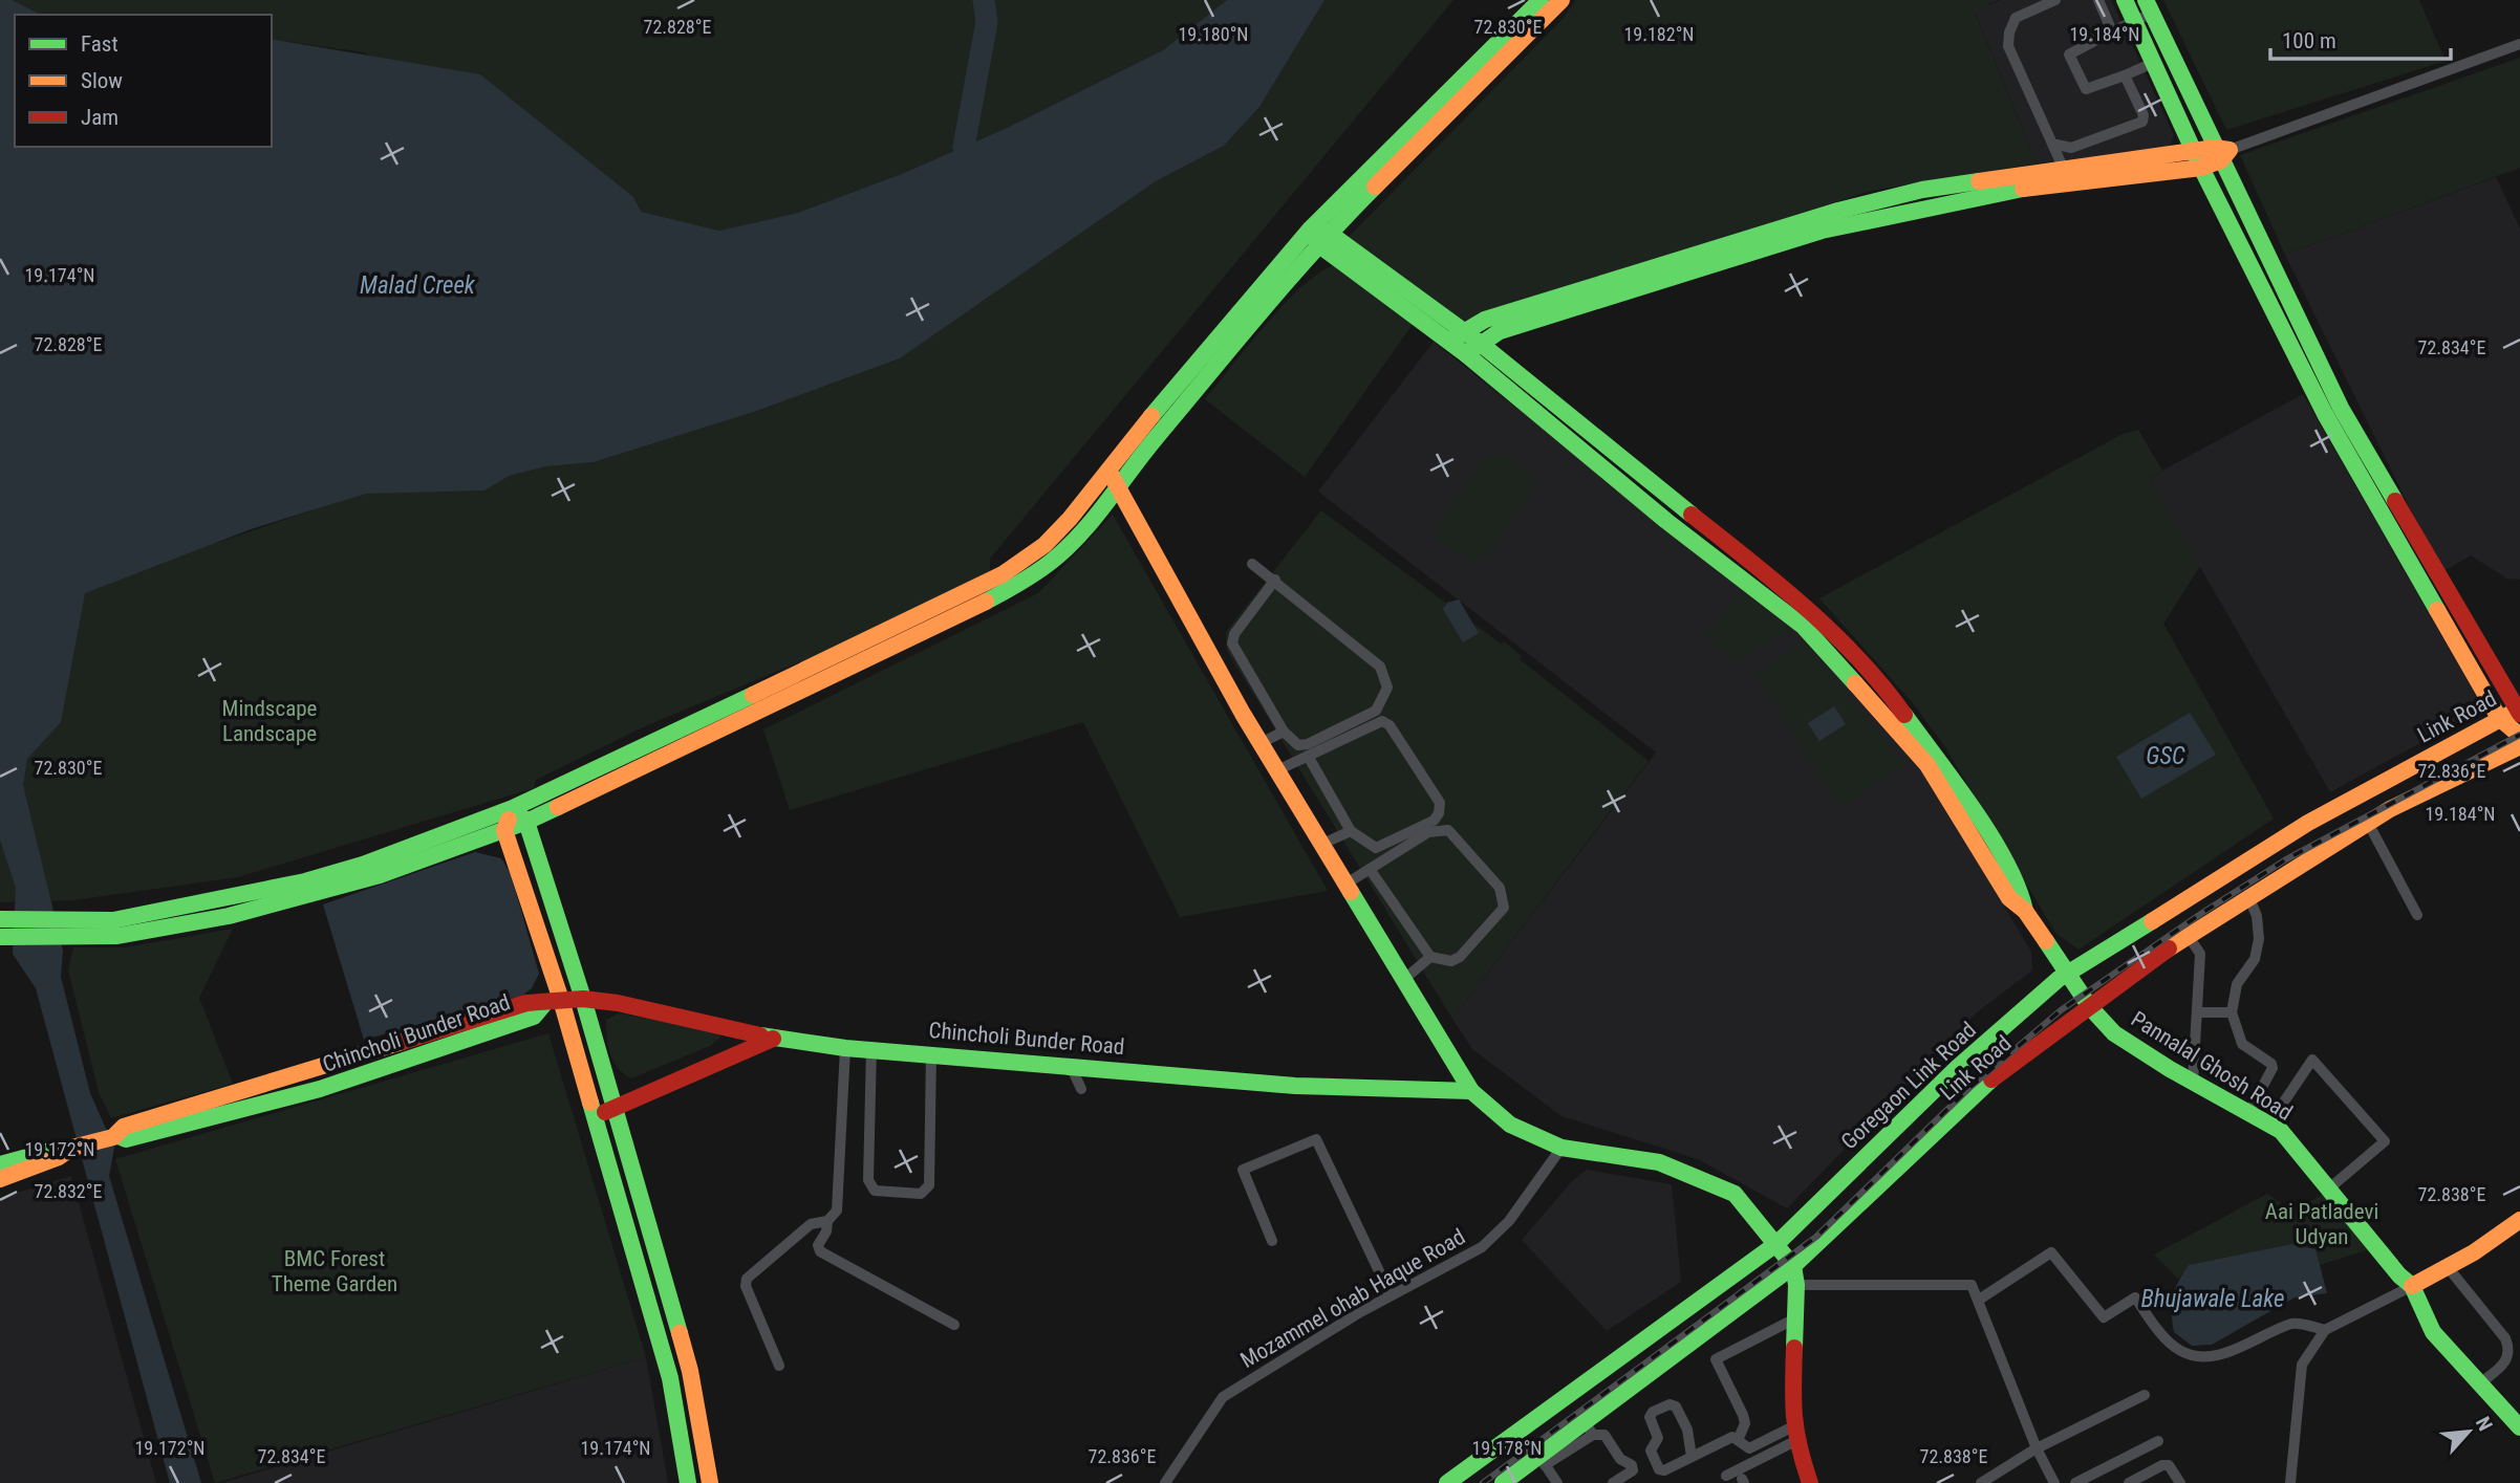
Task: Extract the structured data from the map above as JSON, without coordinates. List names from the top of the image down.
{
  "streets": {
    "street": [
      "Link Road",
      "Chincholi Bunder Road",
      "Pannalal Ghosh Road",
      "Goregaon Link Road",
      "Mozammel ohab Haque Road"
    ]
  },
  "crossings": [
    ["Link Road", "Pannalal Ghosh Road"],
    ["Link Road", "Goregaon Link Road"],
    ["Pannalal Ghosh Road", "Goregaon Link Road"]
  ],
  "water": ["Malad Creek", "GSC", "Bhujawale Lake"],
  "parks": ["Mindscape Landscape", "Aai Patladevi Udyan", "BMC Forest Theme Garden"],
  "legend": ["Fast", "Slow", "Jam"],
  "scale_bar": "100 m",
  "north": "top right",
  "coordinates": [
    "72.828°E",
    "72.830°E",
    "19.180°N",
    "19.182°N",
    "19.184°N",
    "19.174°N",
    "72.834°E",
    "72.836°E",
    "19.172°N",
    "72.832°E",
    "72.838°E",
    "19.178°N"
  ]
}
